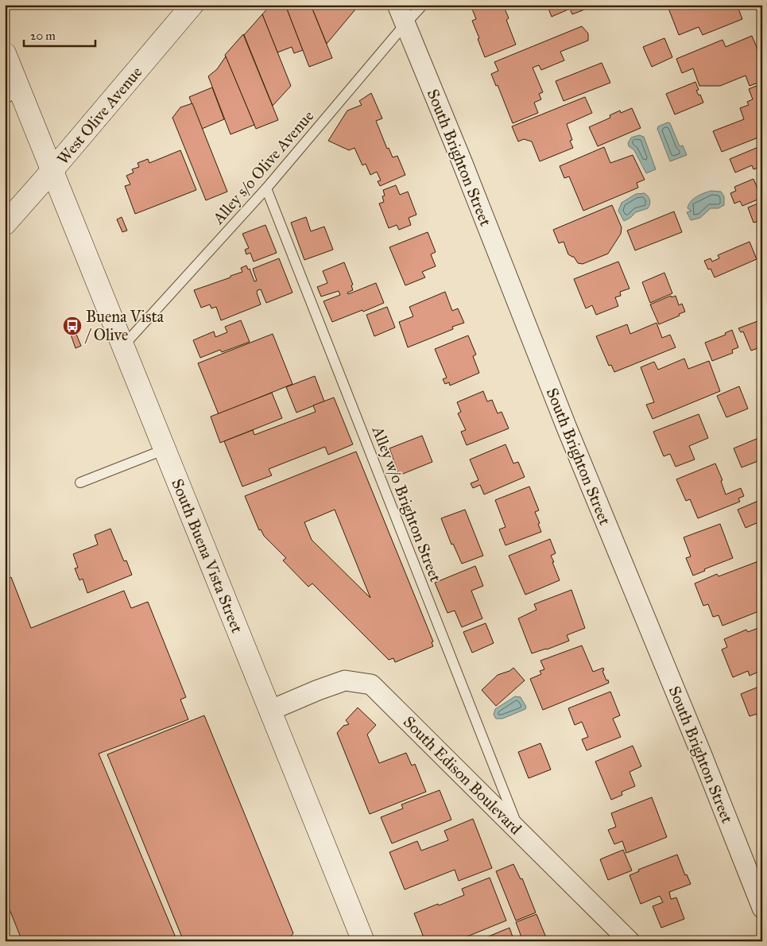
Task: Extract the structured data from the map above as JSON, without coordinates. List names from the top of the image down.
{
  "streets": {
    "main road": ["West Olive Avenue", "South Buena Vista Street"],
    "street": ["South Brighton Street", "South Edison Boulevard"],
    "lane": ["Alley s/o Olive Avenue", "Alley w/o Brighton Street"]
  },
  "crossings": [
    ["West Olive Avenue", "South Buena Vista Street"],
    ["South Brighton Street", "Alley s/o Olive Avenue"],
    ["Alley s/o Olive Avenue", "Alley w/o Brighton Street"],
    ["Alley s/o Olive Avenue", "South Buena Vista Street"],
    ["Alley w/o Brighton Street", "South Edison Boulevard"],
    ["South Buena Vista Street", "South Edison Boulevard"]
  ],
  "places": {
    "bus stop": ["Buena Vista / Olive"]
  },
  "scale_bar": "20 m"
}
